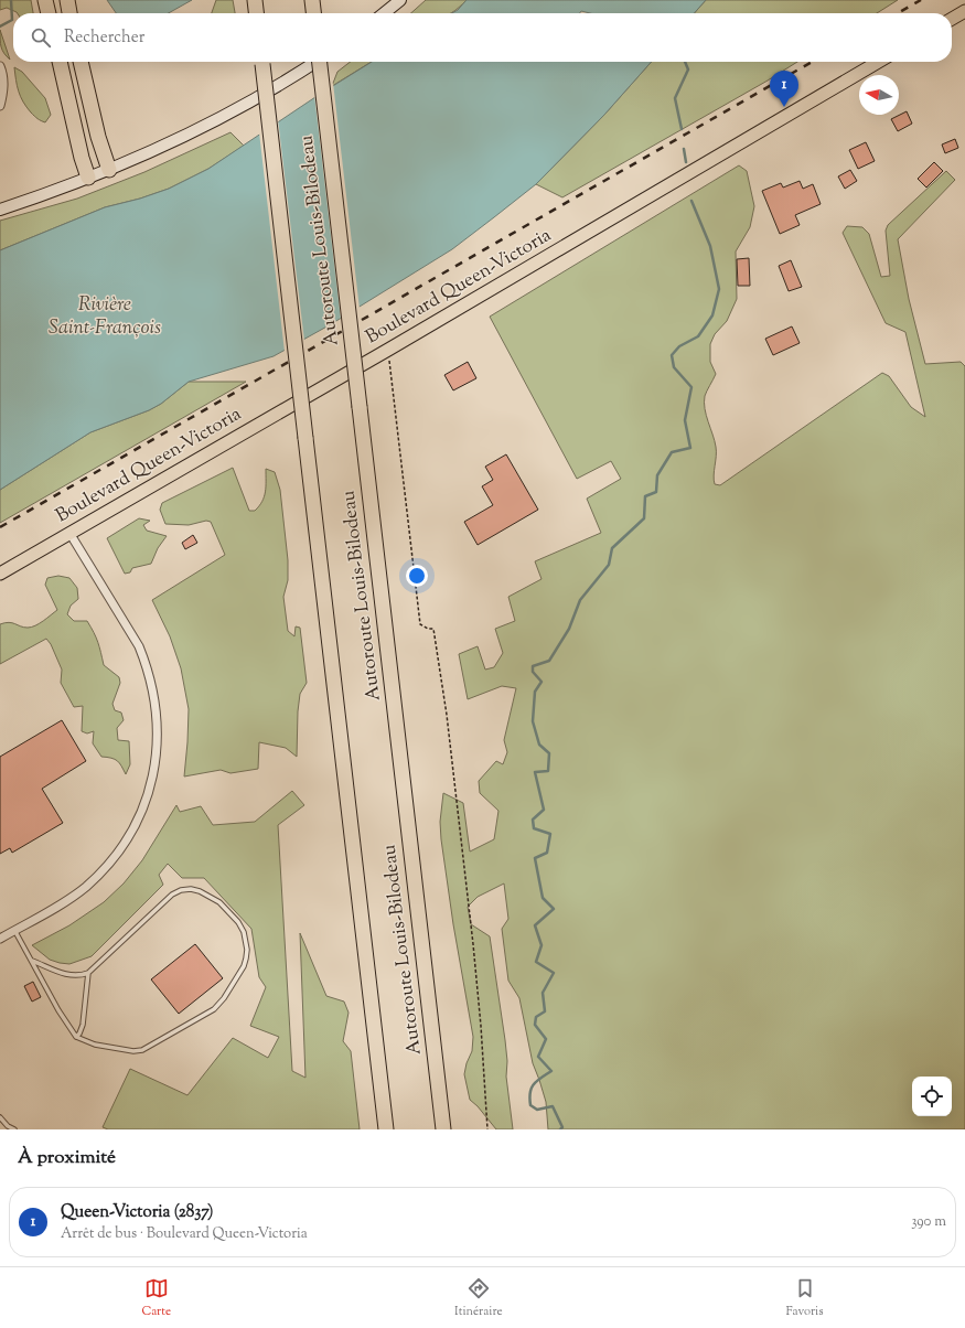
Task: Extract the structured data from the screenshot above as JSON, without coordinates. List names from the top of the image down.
{
  "streets": {
    "highway": ["Autoroute Louis-Bilodeau"],
    "main road": ["Boulevard Queen-Victoria"]
  },
  "water": ["Rivière Saint-François"],
  "north": "left",
  "page": {
    "search": "Rechercher",
    "pins": "1",
    "heading": "À proximité",
    "list": [
      {
        "mark": "1",
        "name": "Queen-Victoria (2837)",
        "note": "Arrêt de bus · Boulevard Queen-Victoria",
        "value": "390 m"
      }
    ],
    "nav": ["Carte", "Itinéraire", "Favoris"]
  }
}
